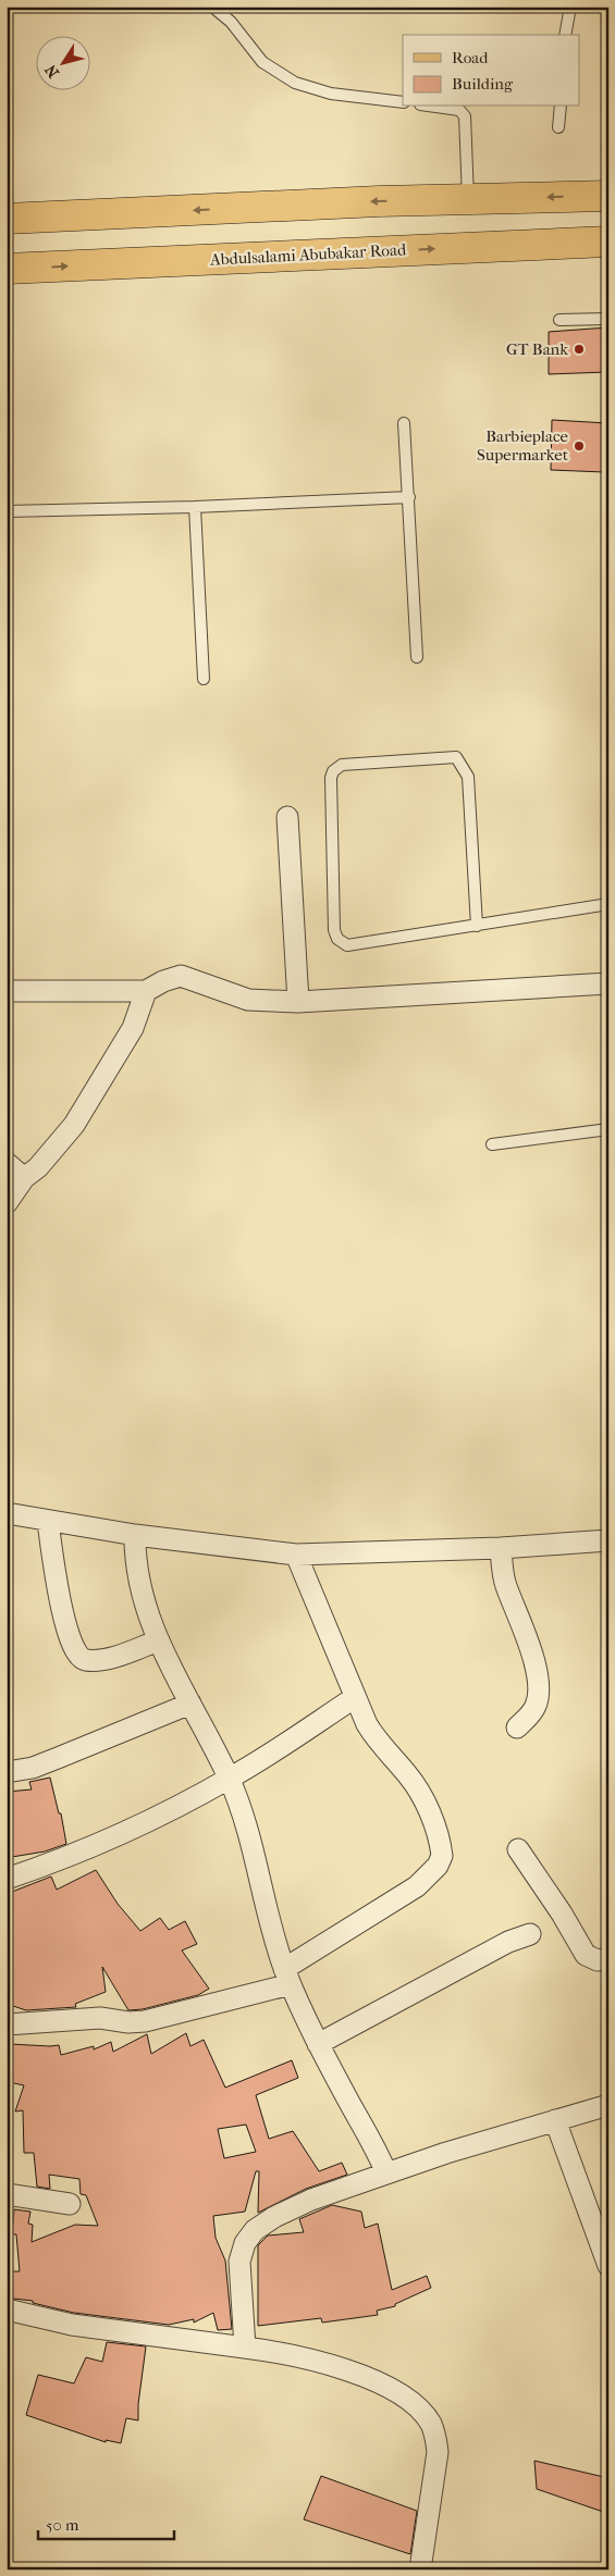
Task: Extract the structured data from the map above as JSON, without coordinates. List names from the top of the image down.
{
  "streets": {
    "main road": ["Abdulsalami Abubakar Road"]
  },
  "places": ["GT Bank", "Barbieplace Supermarket"],
  "legend": ["Road", "Building"],
  "scale_bar": "50 m",
  "north": "bottom left"
}
